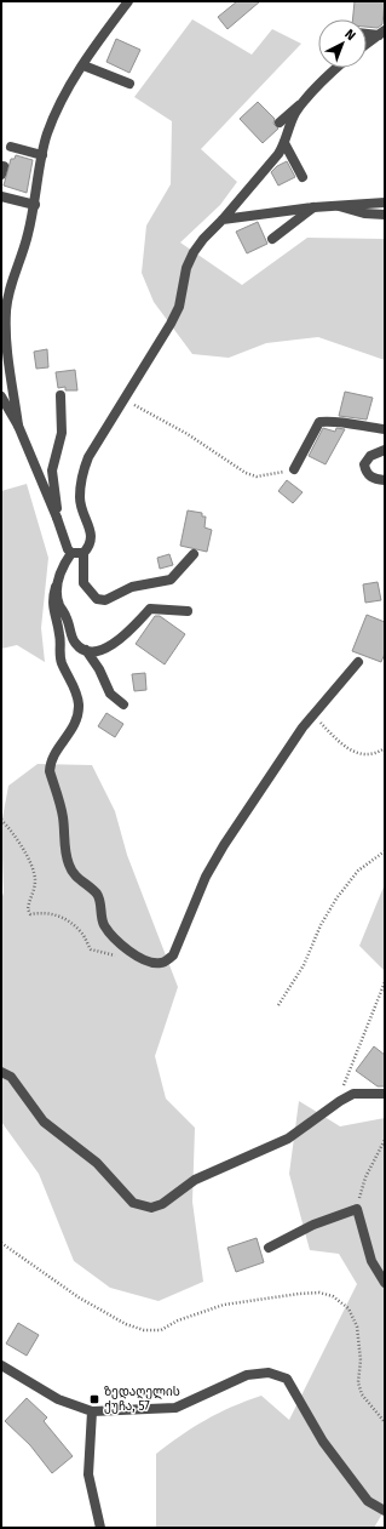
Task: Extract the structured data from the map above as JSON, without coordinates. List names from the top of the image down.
{
  "places": {
    "transit": ["ზედაღელის ქუჩა, 57"]
  },
  "north": "top right"
}
